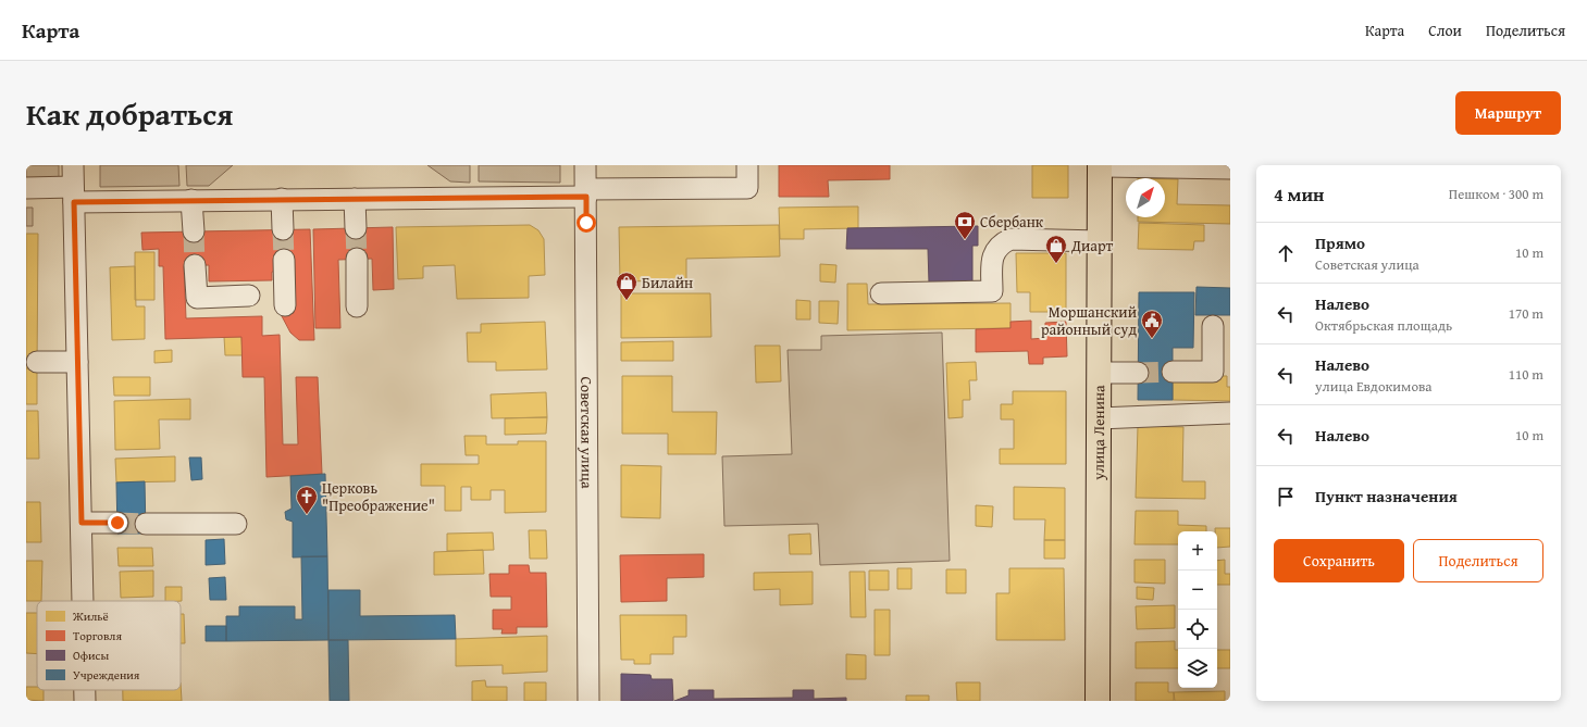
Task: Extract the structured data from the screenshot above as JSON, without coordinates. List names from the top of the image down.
{
  "streets": {
    "main road": ["улица Ленина"],
    "street": ["Советская улица"]
  },
  "places": {
    "bank": ["Сбербанк"],
    "shop": ["Диарт", "Билайн"],
    "public building": ["Моршанский районный суд"],
    "church": ["Церковь \"Преображение\""]
  },
  "legend": [
    "Жильё",
    "Торговля",
    "Офисы",
    "Учреждения"
  ],
  "north": "top right",
  "page": {
    "header": "Карта",
    "nav": ["Карта", "Слои", "Поделиться"],
    "title": "Как добраться",
    "buttons": [
      "Маршрут",
      ["Сохранить", "Поделиться"]
    ],
    "heading": ["4 мин", "Пешком · 300 m"],
    "list": [
      ["Прямо", "Советская улица", "10 m"],
      ["Налево", "Октябрьская площадь", "170 m"],
      ["Налево", "улица Евдокимова", "110 m"],
      ["Налево", "10 m"],
      "Пункт назначения"
    ],
    "map_buttons": ["+", "−"]
  }
}
